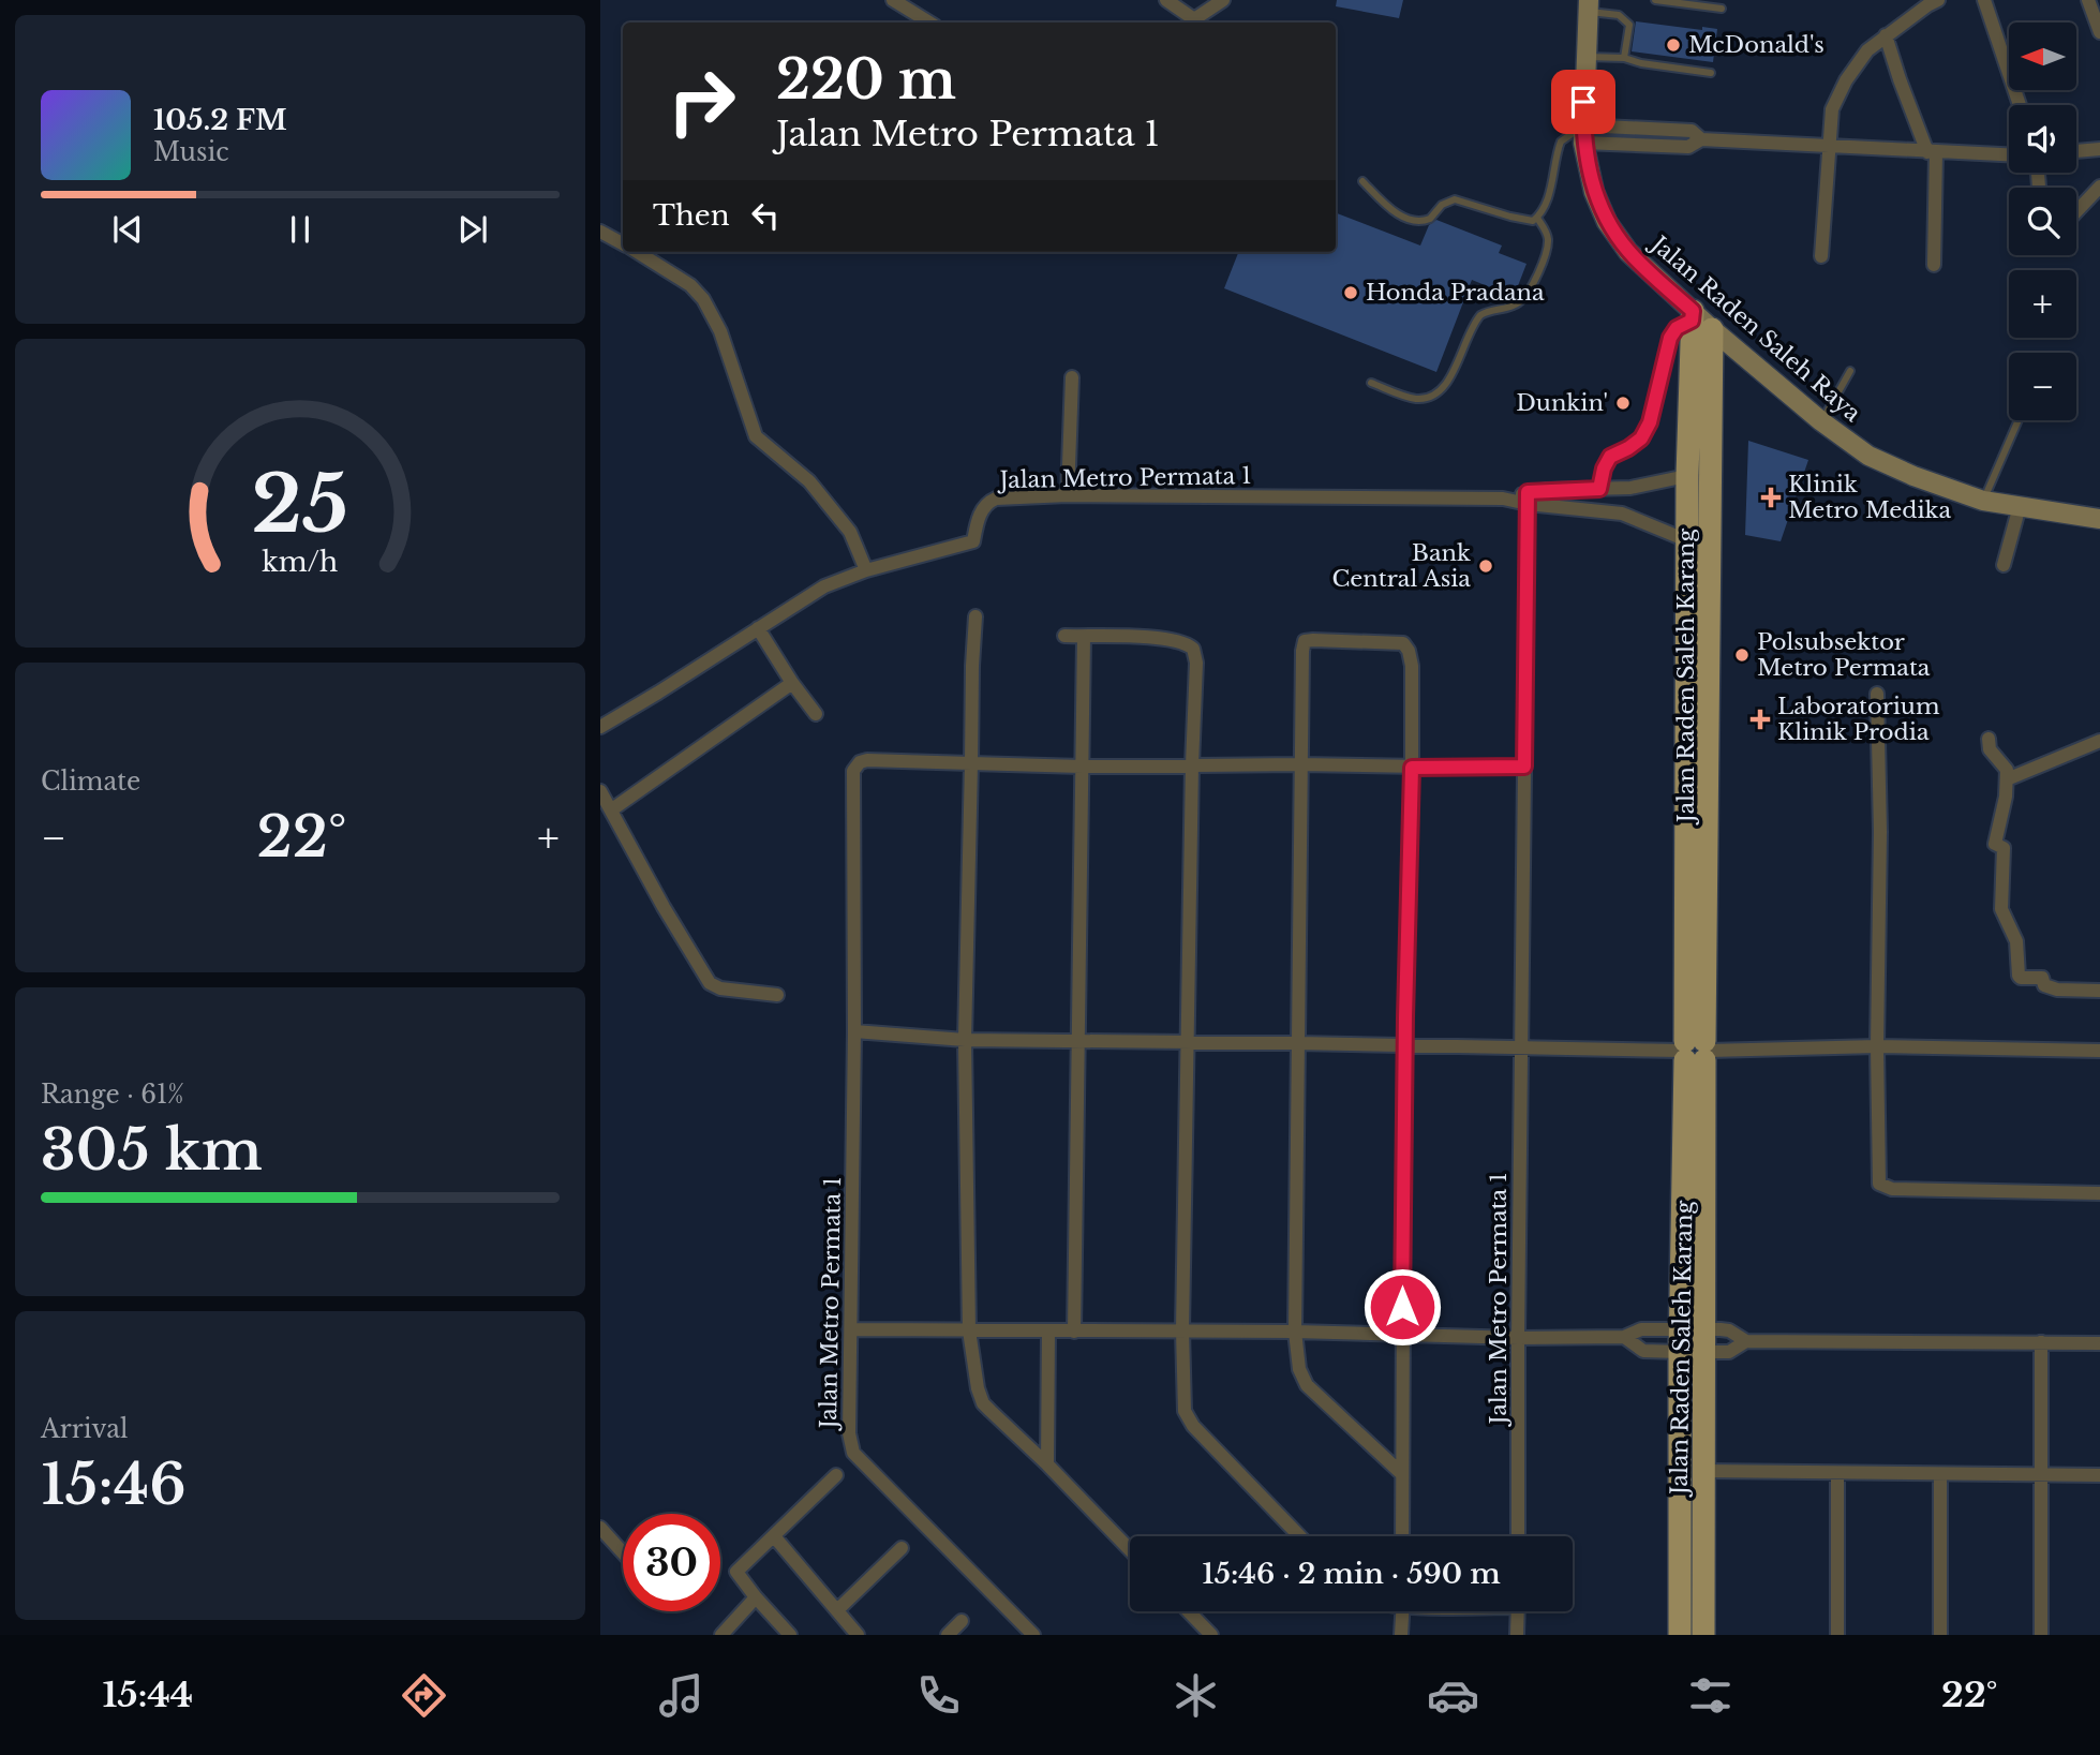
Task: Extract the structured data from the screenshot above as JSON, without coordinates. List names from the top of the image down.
{
  "streets": {
    "main road": ["Jalan Raden Saleh Raya", "Jalan Raden Saleh Karang"],
    "street": ["Jalan Metro Permata 1"]
  },
  "crossings": [
    ["Jalan Raden Saleh Raya", "Jalan Raden Saleh Karang"],
    ["Jalan Metro Permata 1", "Jalan Raden Saleh Karang"]
  ],
  "places": {
    "other": [
      "McDonald's",
      "Honda Pradana",
      "Dunkin'",
      "Bank Central Asia",
      "Polsubsektor Metro Permata"
    ],
    "health": ["Klinik Metro Medika", "Laboratorium Klinik Prodia"]
  },
  "north": "left",
  "page": {
    "map_buttons": ["+", "−"],
    "turn": ["220 m", "Jalan Metro Permata 1"],
    "song": ["105.2 FM", "Music"],
    "then": "Then",
    "tile": [
      "Climate",
      ["Range · 61%", "305 km"],
      ["Arrival", "15:46"]
    ],
    "heat": ["−", "22°", "+"],
    "limit": "30",
    "trip": "15:46 · 2 min · 590 m",
    "tabs": ["15:44", "22°"],
    "gauge": ["25", "km/h"]
  }
}
